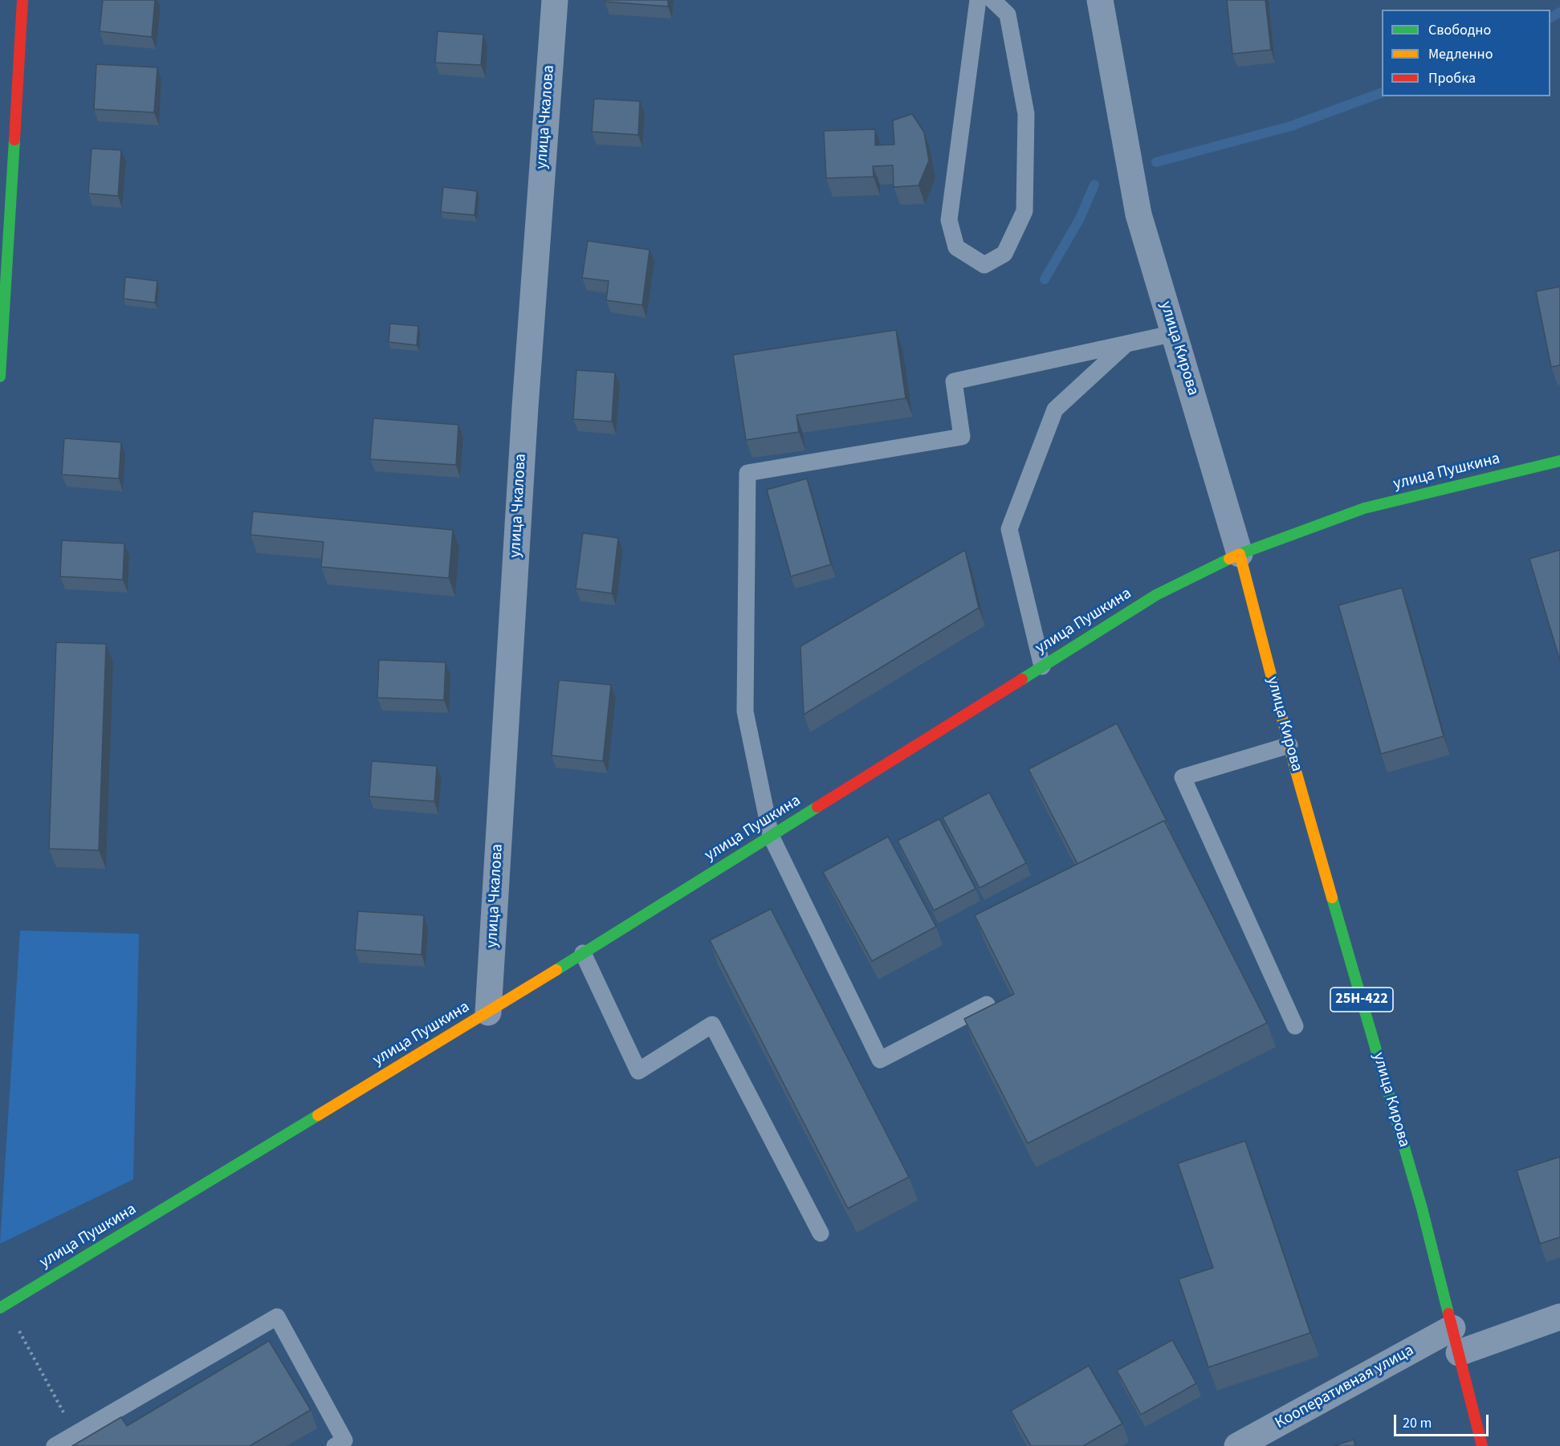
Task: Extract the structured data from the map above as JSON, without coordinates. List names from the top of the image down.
{
  "streets": {
    "main road": ["улица Кирова", "улица Пушкина", "25Н-422"],
    "street": ["улица Чкалова", "Кооперативная улица"]
  },
  "crossings": [
    ["улица Чкалова", "улица Пушкина"],
    ["улица Кирова", "улица Пушкина"],
    ["улица Кирова", "Кооперативная улица"]
  ],
  "legend": ["Свободно", "Медленно", "Пробка"],
  "scale_bar": "20 m"
}
